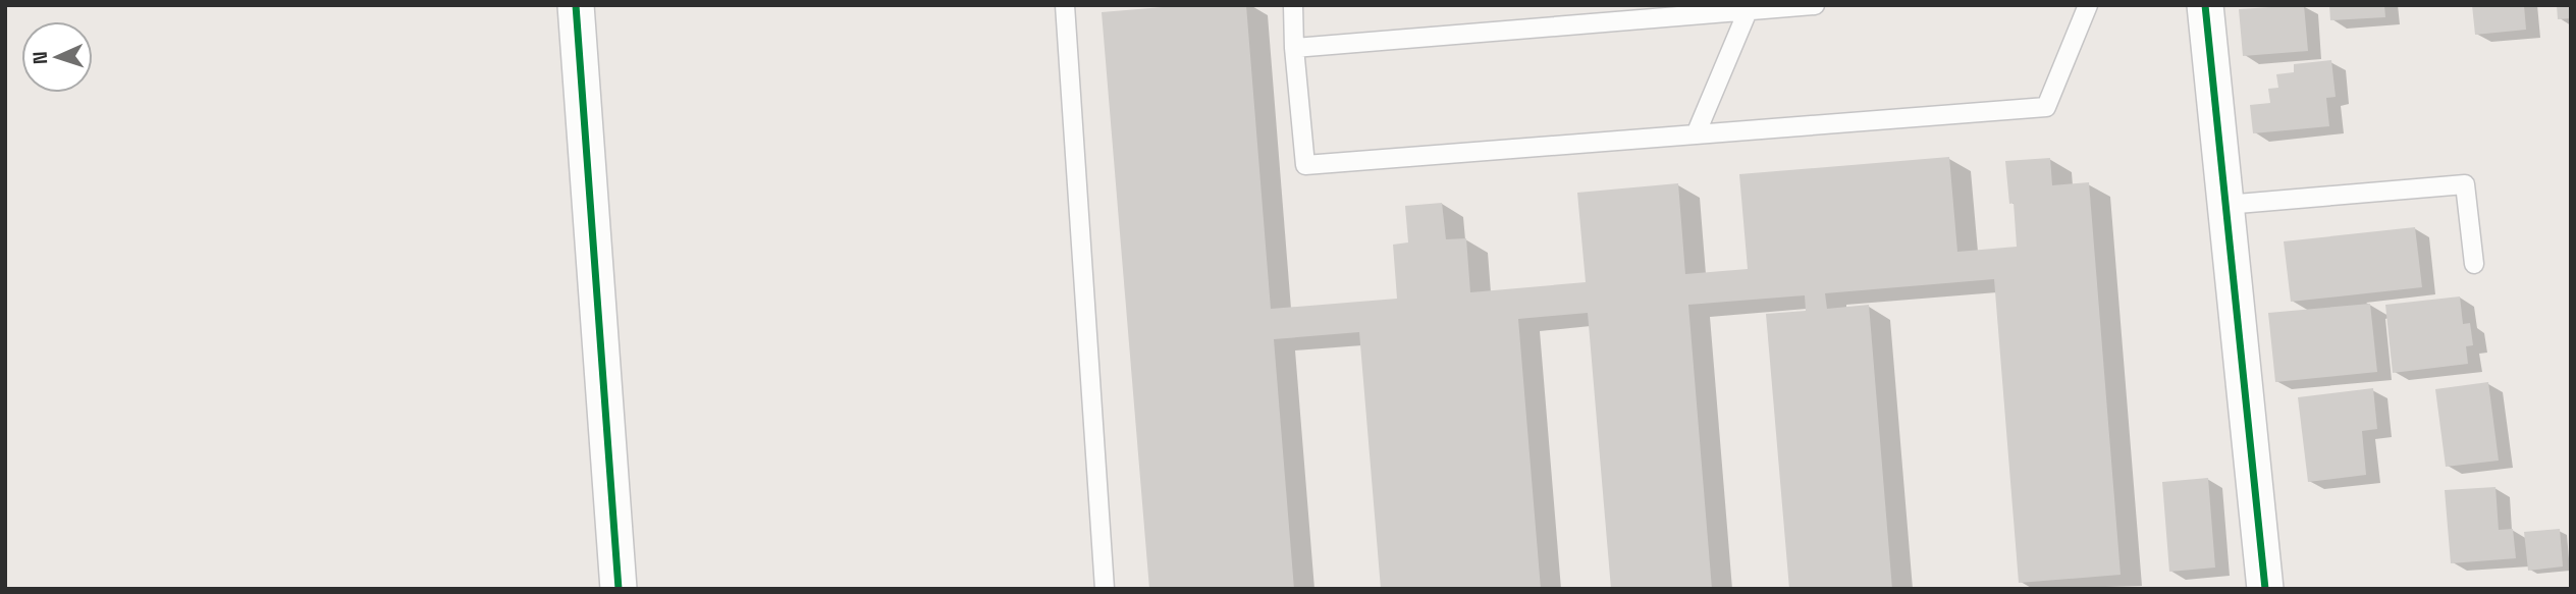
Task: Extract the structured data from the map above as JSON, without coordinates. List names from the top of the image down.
{
  "north": "left"
}
